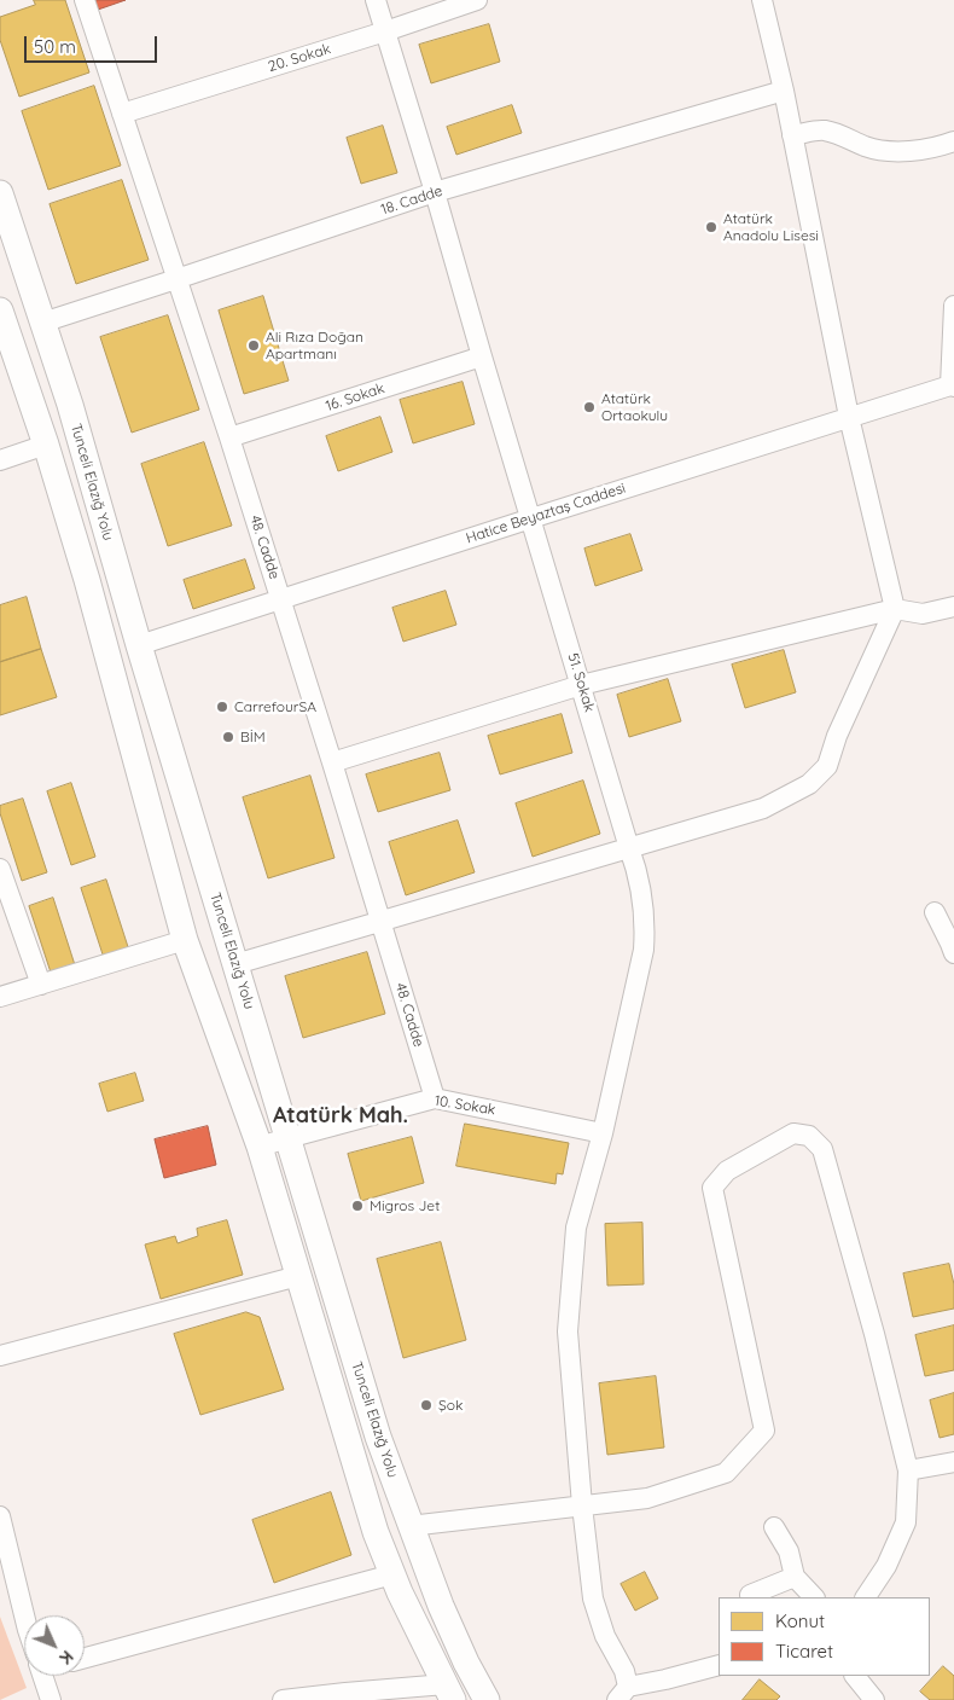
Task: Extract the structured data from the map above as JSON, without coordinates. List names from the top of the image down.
{
  "streets": {
    "main road": ["Tunceli Elazığ Yolu"],
    "street": [
      "20. Sokak",
      "18. Cadde",
      "16. Sokak",
      "Hatice Beyaztaş Caddesi",
      "48. Cadde",
      "51. Sokak",
      "10. Sokak"
    ]
  },
  "crossings": [
    ["20. Sokak", "48. Cadde"],
    ["20. Sokak", "51. Sokak"],
    ["18. Cadde", "Tunceli Elazığ Yolu"],
    ["18. Cadde", "48. Cadde"],
    ["18. Cadde", "51. Sokak"],
    ["16. Sokak", "48. Cadde"],
    ["16. Sokak", "51. Sokak"],
    ["Tunceli Elazığ Yolu", "Hatice Beyaztaş Caddesi"],
    ["Tunceli Elazığ Yolu", "10. Sokak"],
    ["Hatice Beyaztaş Caddesi", "48. Cadde"],
    ["Hatice Beyaztaş Caddesi", "51. Sokak"],
    ["48. Cadde", "10. Sokak"],
    ["51. Sokak", "10. Sokak"]
  ],
  "districts": ["Atatürk Mah."],
  "places": [
    "Atatürk Anadolu Lisesi",
    "Ali Rıza Doğan Apartmanı",
    "Atatürk Ortaokulu",
    "CarrefourSA",
    "BİM",
    "Migros Jet",
    "Şok"
  ],
  "legend": ["Konut", "Ticaret"],
  "scale_bar": "50 m",
  "north": "bottom right"
}
